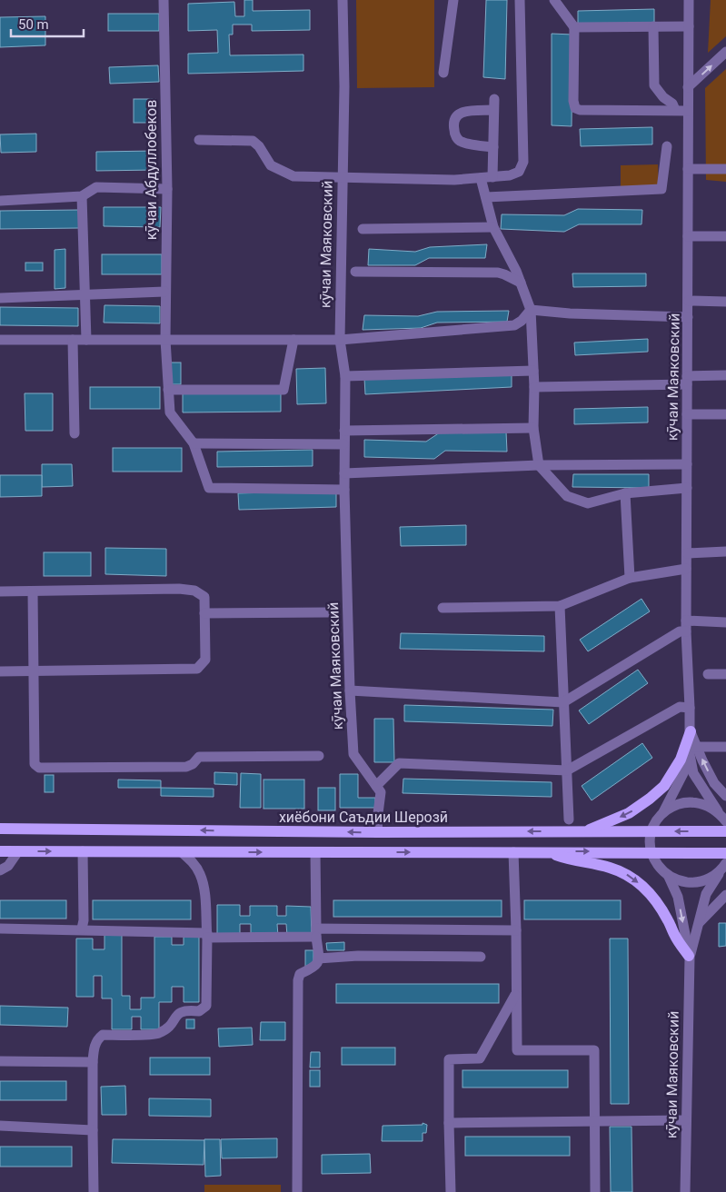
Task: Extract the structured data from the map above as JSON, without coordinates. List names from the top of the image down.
{
  "streets": {
    "main road": ["хиёбони Саъдии Шерозӣ"],
    "street": ["кӯчаи Абдуллобеков", "кӯчаи Маяковский"]
  },
  "crossings": [
    ["кӯчаи Маяковский", "хиёбони Саъдии Шерозӣ"]
  ],
  "scale_bar": "50 m"
}
